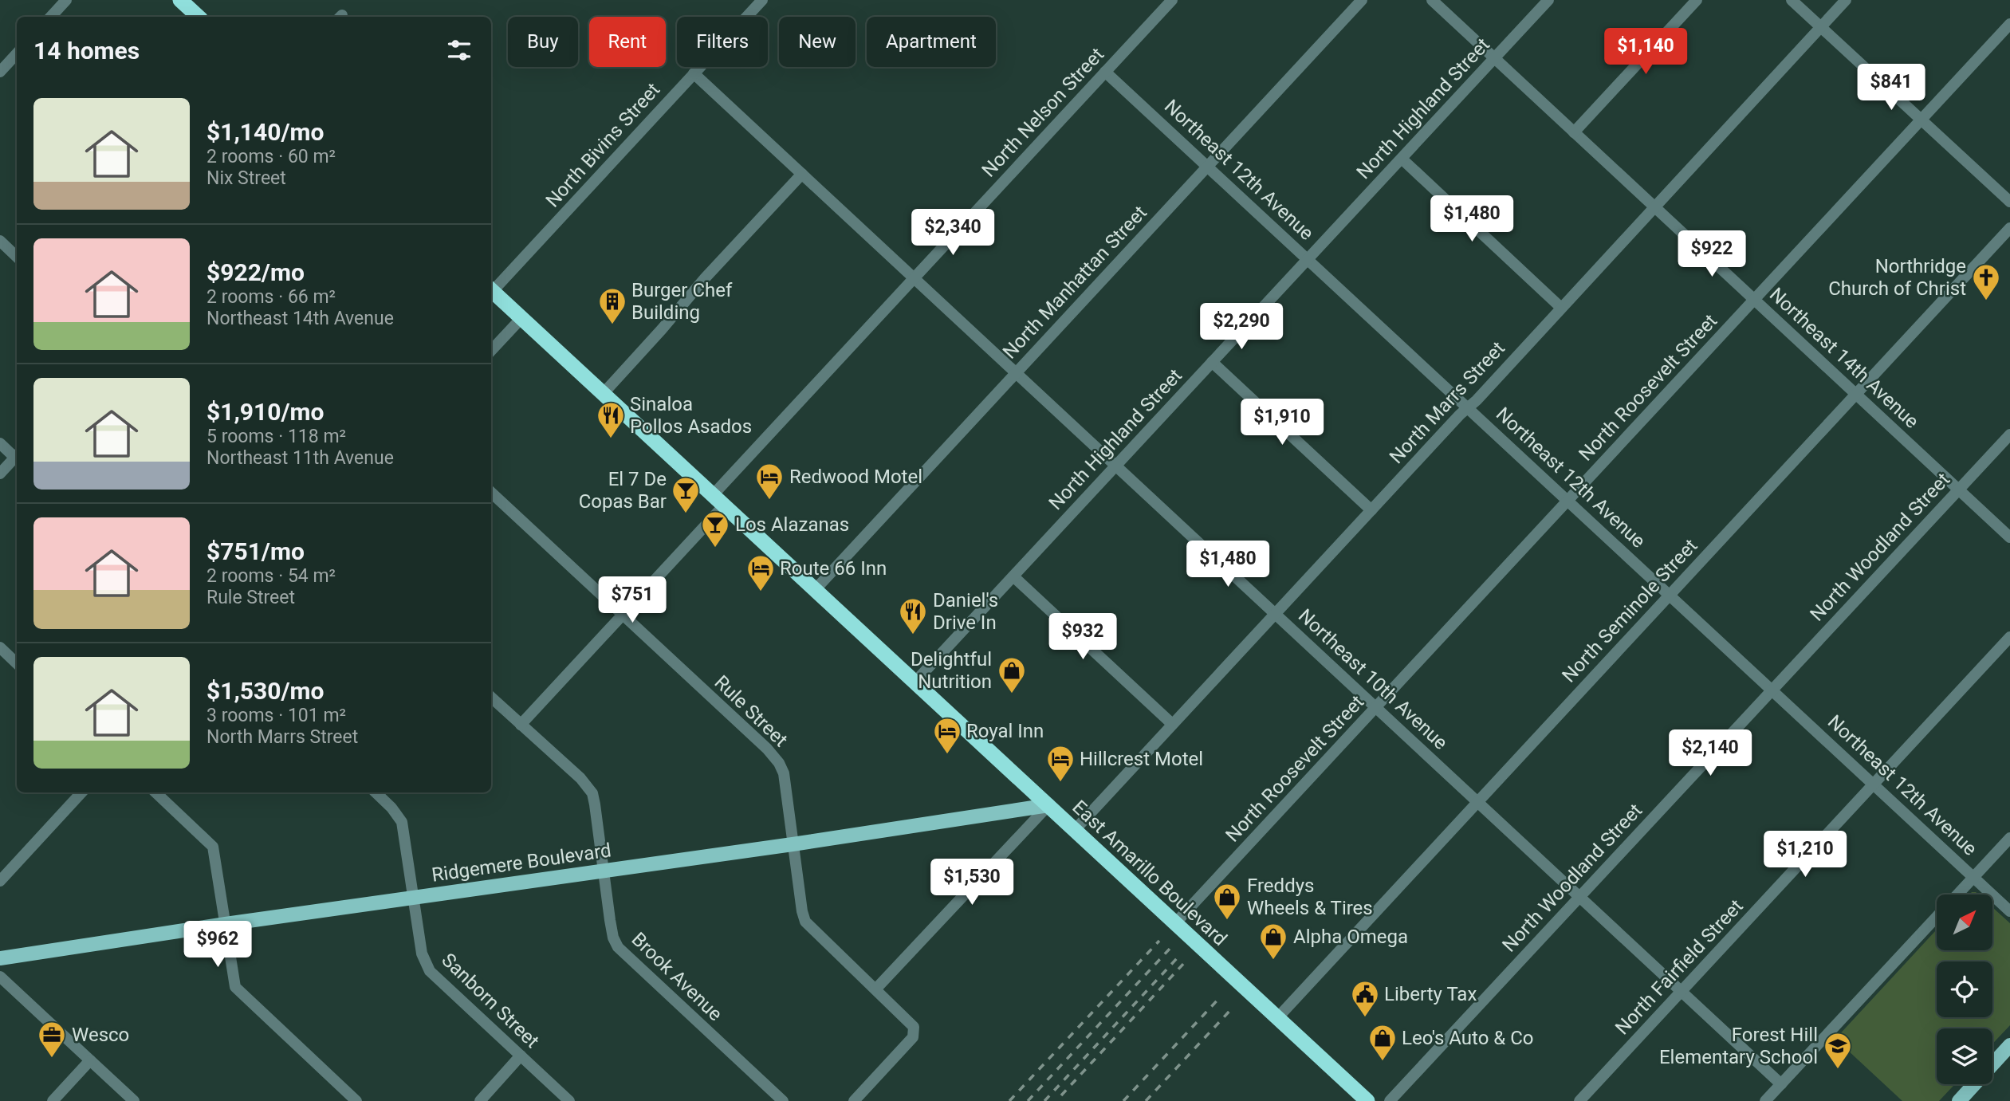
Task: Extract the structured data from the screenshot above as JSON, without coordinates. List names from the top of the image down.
{
  "streets": {
    "highway": ["East Amarillo Boulevard"],
    "main road": ["Ridgemere Boulevard"],
    "street": [
      "North Highland Street",
      "North Nelson Street",
      "North Bivins Street",
      "Northeast 12th Avenue",
      "North Manhattan Street",
      "Northeast 14th Avenue",
      "North Roosevelt Street",
      "North Marrs Street",
      "North Woodland Street",
      "North Seminole Street",
      "Northeast 10th Avenue",
      "Rule Street",
      "North Fairfield Street",
      "Brook Avenue",
      "Sanborn Street"
    ]
  },
  "crossings": [
    ["North Highland Street", "Northeast 12th Avenue"],
    ["North Highland Street", "Northeast 14th Avenue"],
    ["North Highland Street", "Northeast 10th Avenue"],
    ["North Highland Street", "East Amarillo Boulevard"],
    ["North Nelson Street", "Northeast 12th Avenue"],
    ["North Nelson Street", "Northeast 10th Avenue"],
    ["North Nelson Street", "Rule Street"],
    ["North Nelson Street", "East Amarillo Boulevard"],
    ["North Nelson Street", "Brook Avenue"],
    ["North Bivins Street", "Northeast 10th Avenue"],
    ["Northeast 12th Avenue", "North Manhattan Street"],
    ["Northeast 12th Avenue", "North Roosevelt Street"],
    ["Northeast 12th Avenue", "North Marrs Street"],
    ["Northeast 12th Avenue", "North Woodland Street"],
    ["Northeast 12th Avenue", "North Seminole Street"],
    ["Northeast 12th Avenue", "North Fairfield Street"],
    ["North Manhattan Street", "Northeast 10th Avenue"],
    ["North Manhattan Street", "East Amarillo Boulevard"],
    ["Northeast 14th Avenue", "North Roosevelt Street"],
    ["Northeast 14th Avenue", "North Marrs Street"],
    ["Northeast 14th Avenue", "North Woodland Street"],
    ["Northeast 14th Avenue", "North Seminole Street"],
    ["North Roosevelt Street", "Northeast 10th Avenue"],
    ["North Roosevelt Street", "East Amarillo Boulevard"],
    ["North Marrs Street", "Northeast 10th Avenue"],
    ["North Marrs Street", "East Amarillo Boulevard"],
    ["North Woodland Street", "Northeast 10th Avenue"],
    ["North Seminole Street", "Northeast 10th Avenue"],
    ["North Seminole Street", "East Amarillo Boulevard"],
    ["Northeast 10th Avenue", "North Fairfield Street"],
    ["Rule Street", "Ridgemere Boulevard"],
    ["Ridgemere Boulevard", "East Amarillo Boulevard"],
    ["Ridgemere Boulevard", "Brook Avenue"],
    ["Ridgemere Boulevard", "Sanborn Street"]
  ],
  "places": {
    "church": ["Northridge Church of Christ"],
    "building": ["Burger Chef Building"],
    "restaurant": ["Sinaloa Pollos Asados", "Daniel's Drive In"],
    "hotel": [
      "Redwood Motel",
      "Route 66 Inn",
      "Royal Inn",
      "Hillcrest Motel"
    ],
    "bar": ["El 7 De Copas Bar", "Los Alazanas"],
    "shop": [
      "Delightful Nutrition",
      "Freddys Wheels & Tires",
      "Alpha Omega",
      "Leo's Auto & Co"
    ],
    "public building": ["Liberty Tax"],
    "office": ["Wesco"],
    "school or university": ["Forest Hill Elementary School"]
  },
  "north": "top right",
  "page": {
    "chip": [
      "Buy",
      "Rent",
      "Filters",
      "New",
      "Apartment"
    ],
    "heading": "14 homes",
    "price": [
      "$1,140",
      "$841",
      "$1,480",
      "$2,340",
      "$922",
      "$2,290",
      "$1,910",
      "$1,480",
      "$751",
      "$932",
      "$2,140",
      "$1,210",
      "$1,530",
      "$962"
    ],
    "list": [
      {
        "name": "$1,140/mo",
        "note": "2 rooms · 60 m² · Nix Street"
      },
      {
        "name": "$922/mo",
        "note": "2 rooms · 66 m² · Northeast 14th Avenue"
      },
      {
        "name": "$1,910/mo",
        "note": "5 rooms · 118 m² · Northeast 11th Avenue"
      },
      {
        "name": "$751/mo",
        "note": "2 rooms · 54 m² · Rule Street"
      },
      {
        "name": "$1,530/mo",
        "note": "3 rooms · 101 m² · North Marrs Street"
      }
    ]
  }
}
